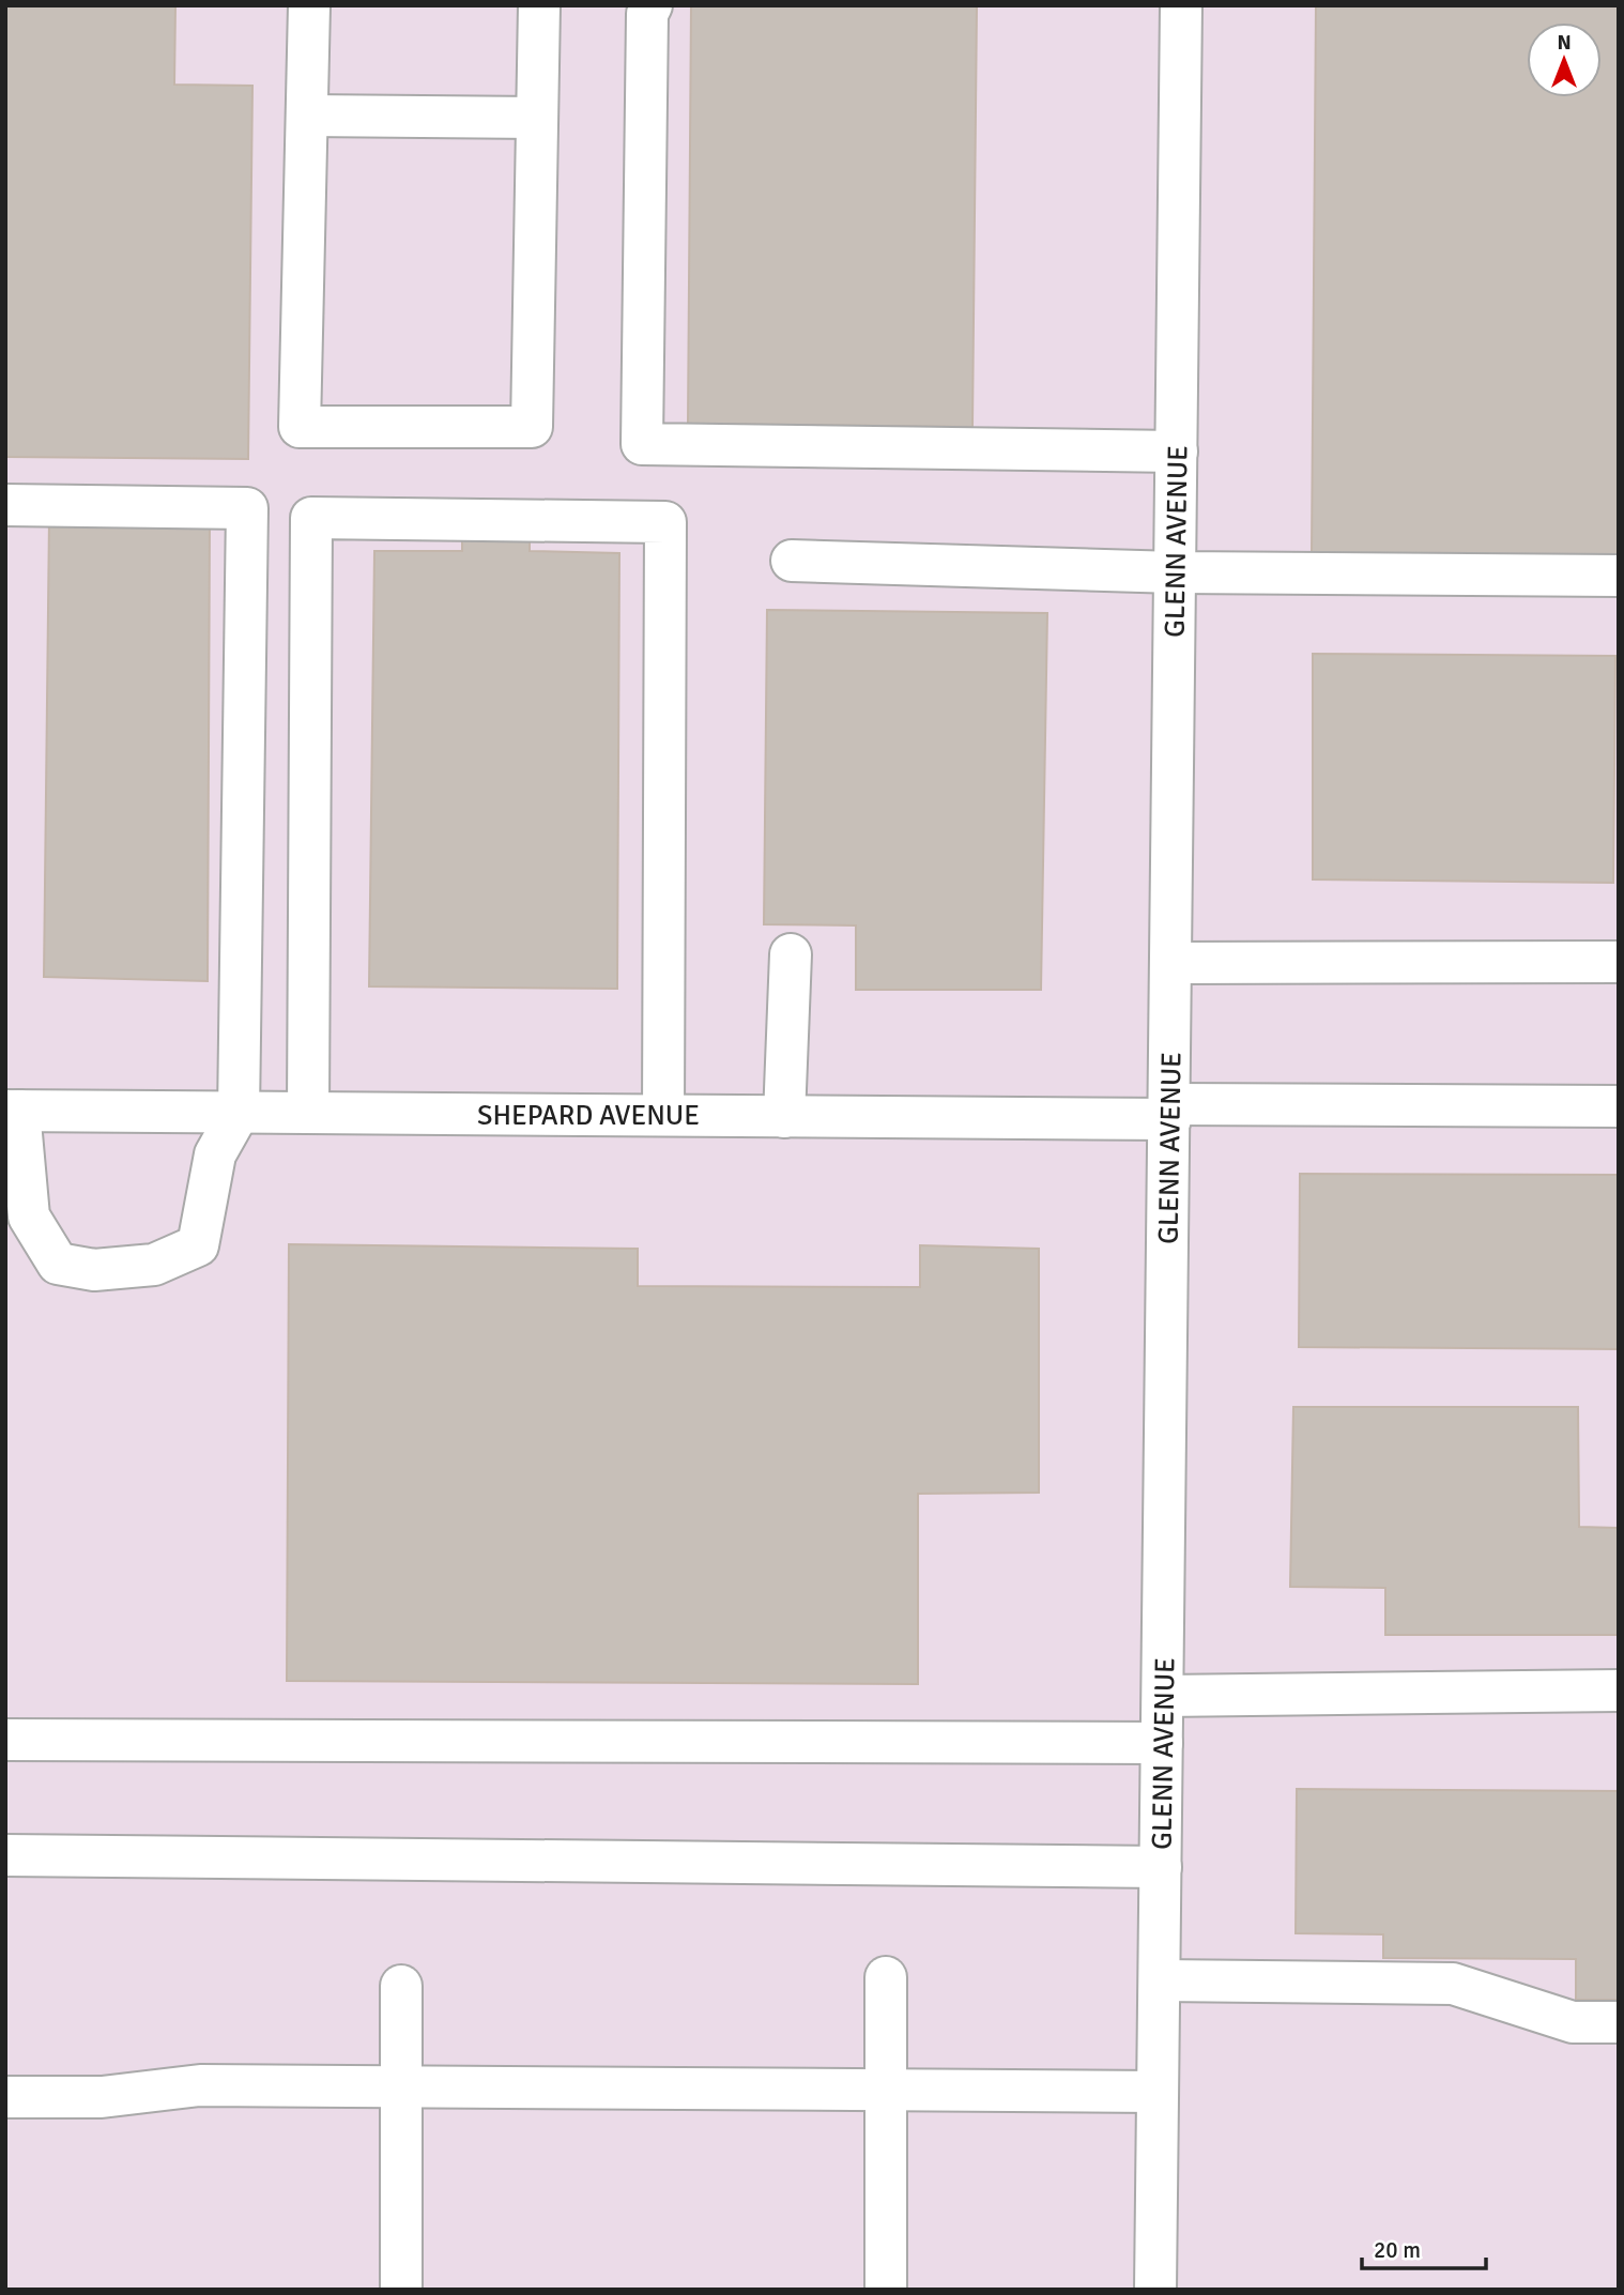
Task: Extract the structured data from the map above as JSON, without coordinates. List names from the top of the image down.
{
  "streets": {
    "street": ["GLENN AVENUE", "SHEPARD AVENUE"]
  },
  "crossings": [
    ["GLENN AVENUE", "SHEPARD AVENUE"]
  ],
  "scale_bar": "20 m",
  "north": "top"
}
